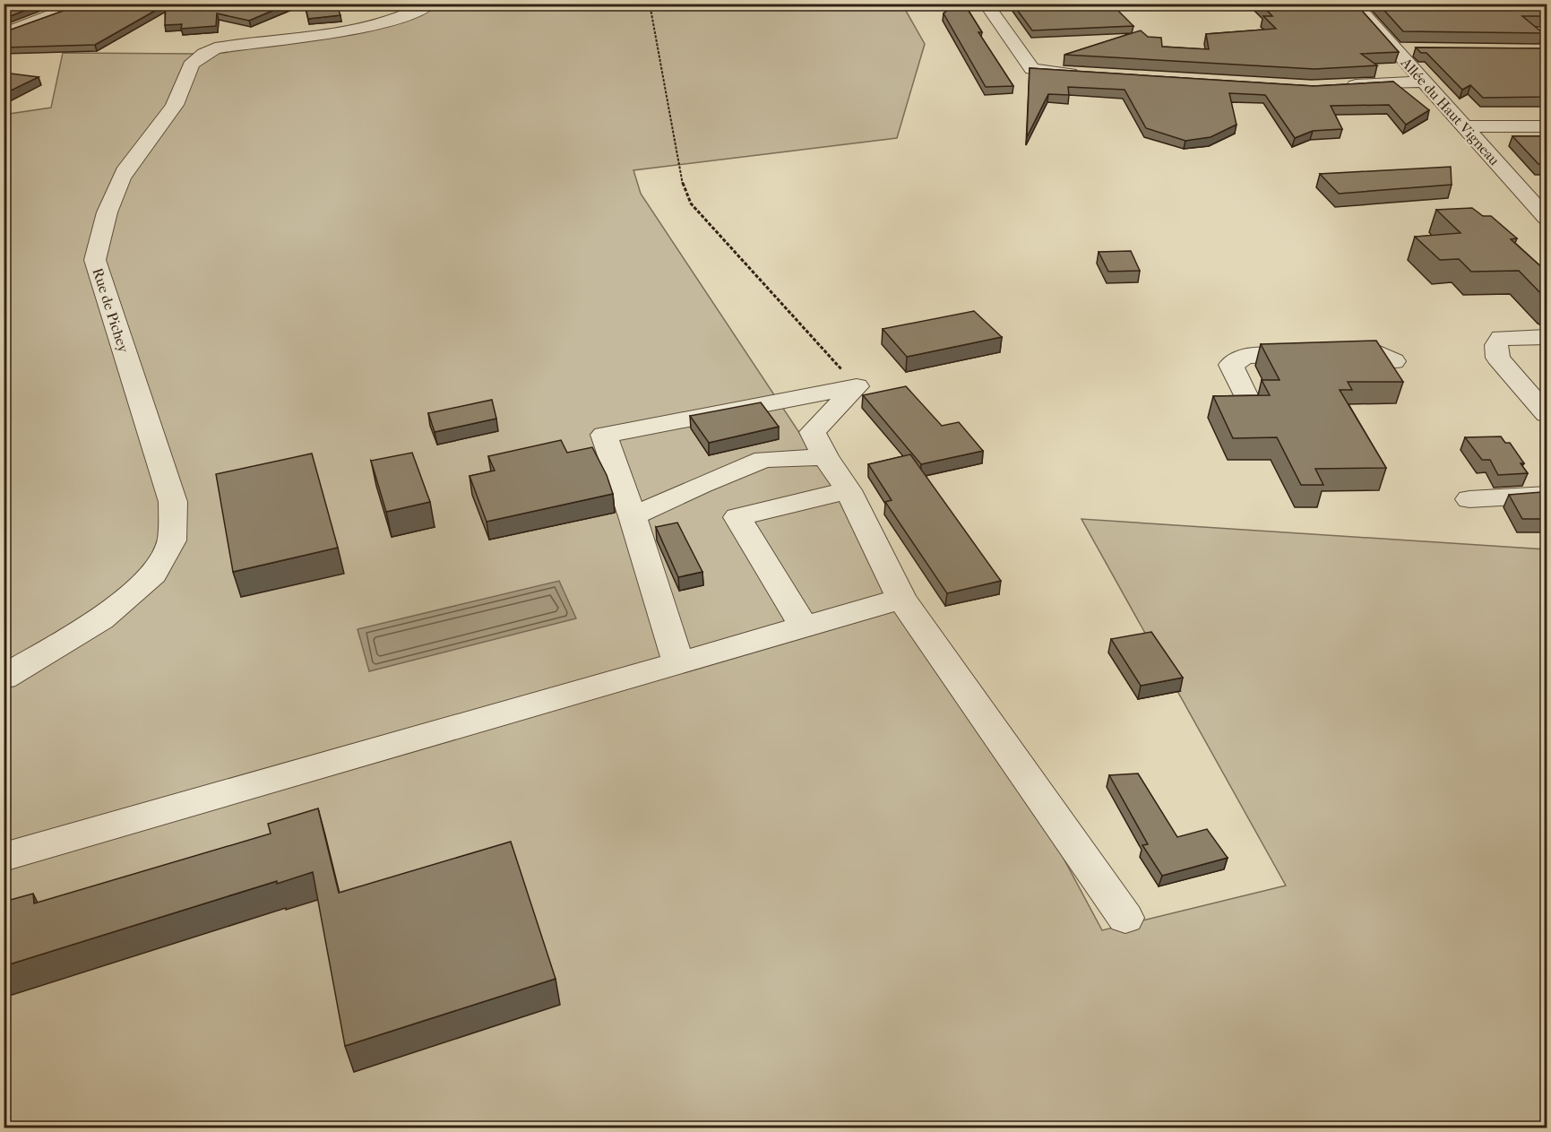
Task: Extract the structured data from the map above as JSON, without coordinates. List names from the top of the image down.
{
  "streets": {
    "street": ["Allée du Haut Vigneau", "Rue de Pichey"]
  }
}
